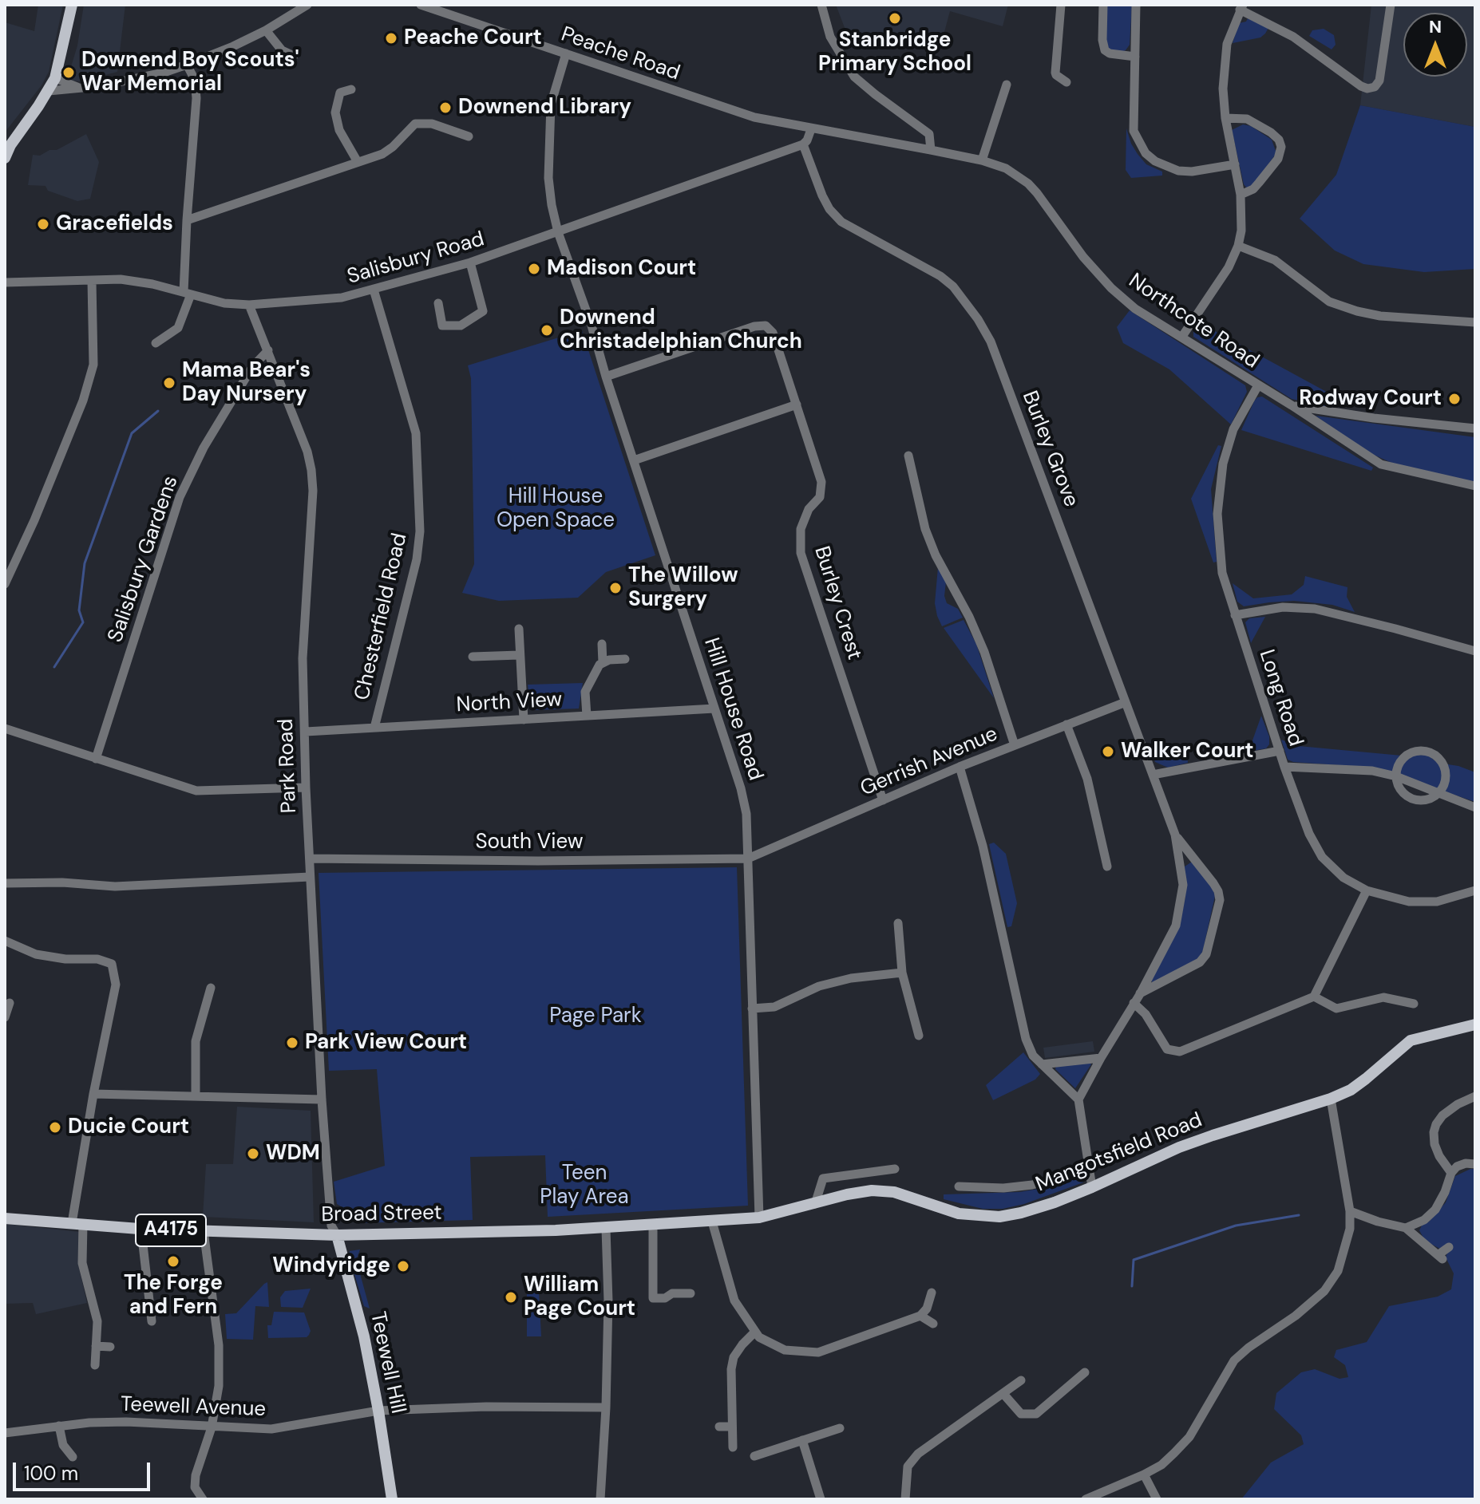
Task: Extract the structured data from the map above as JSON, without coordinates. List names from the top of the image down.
{
  "streets": {
    "main road": [
      "Mangotsfield Road",
      "Broad Street",
      "A4175",
      "Teewell Hill"
    ],
    "street": [
      "Peache Road",
      "Salisbury Road",
      "Northcote Road",
      "Burley Grove",
      "Salisbury Gardens",
      "Burley Crest",
      "Chesterfield Road",
      "Long Road",
      "North View",
      "Hill House Road",
      "Gerrish Avenue",
      "Park Road",
      "South View",
      "Teewell Avenue"
    ]
  },
  "crossings": [
    ["Peache Road", "Northcote Road"],
    ["Peache Road", "Hill House Road"],
    ["Salisbury Road", "Burley Grove"],
    ["Salisbury Road", "Chesterfield Road"],
    ["Salisbury Road", "Hill House Road"],
    ["Salisbury Road", "Park Road"],
    ["Northcote Road", "Long Road"],
    ["Burley Grove", "Gerrish Avenue"],
    ["Salisbury Gardens", "Park Road"],
    ["Burley Crest", "Hill House Road"],
    ["Burley Crest", "Gerrish Avenue"],
    ["Chesterfield Road", "North View"],
    ["North View", "Hill House Road"],
    ["North View", "Park Road"],
    ["Hill House Road", "Gerrish Avenue"],
    ["Hill House Road", "South View"],
    ["Hill House Road", "Mangotsfield Road"],
    ["Hill House Road", "Broad Street"],
    ["Gerrish Avenue", "South View"],
    ["Park Road", "South View"],
    ["Park Road", "Broad Street"],
    ["Park Road", "Teewell Hill"],
    ["Mangotsfield Road", "Broad Street"],
    ["Broad Street", "Teewell Hill"],
    ["Teewell Hill", "Teewell Avenue"]
  ],
  "parks": ["Hill House Open Space", "Page Park", "Teen Play Area"],
  "places": [
    "Stanbridge Primary School",
    "Peache Court",
    "Downend Boy Scouts' War Memorial",
    "Downend Library",
    "Gracefields",
    "Madison Court",
    "Downend Christadelphian Church",
    "Mama Bear's Day Nursery",
    "Rodway Court",
    "The Willow Surgery",
    "Walker Court",
    "Park View Court",
    "Ducie Court",
    "WDM",
    "The Forge and Fern",
    "Windyridge",
    "William Page Court"
  ],
  "scale_bar": "100 m",
  "north": "top"
}
